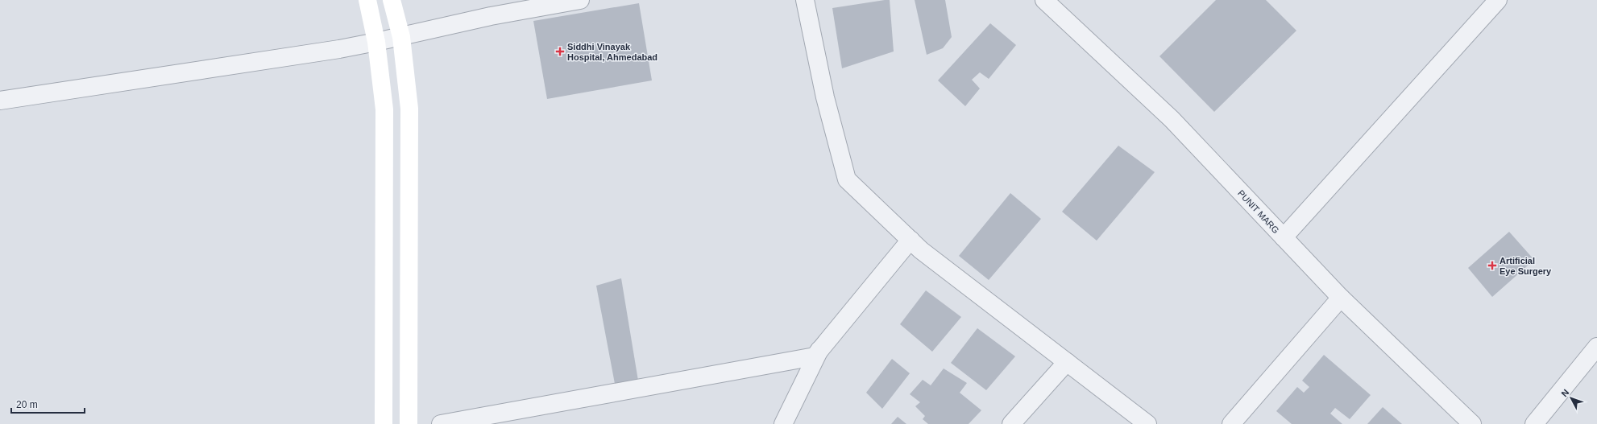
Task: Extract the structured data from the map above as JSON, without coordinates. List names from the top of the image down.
{
  "streets": {
    "street": ["PUNIT MARG"]
  },
  "places": {
    "health": ["Siddhi Vinayak Hospital, Ahmedabad", "Artificial Eye Surgery"]
  },
  "scale_bar": "20 m",
  "north": "top left"
}
